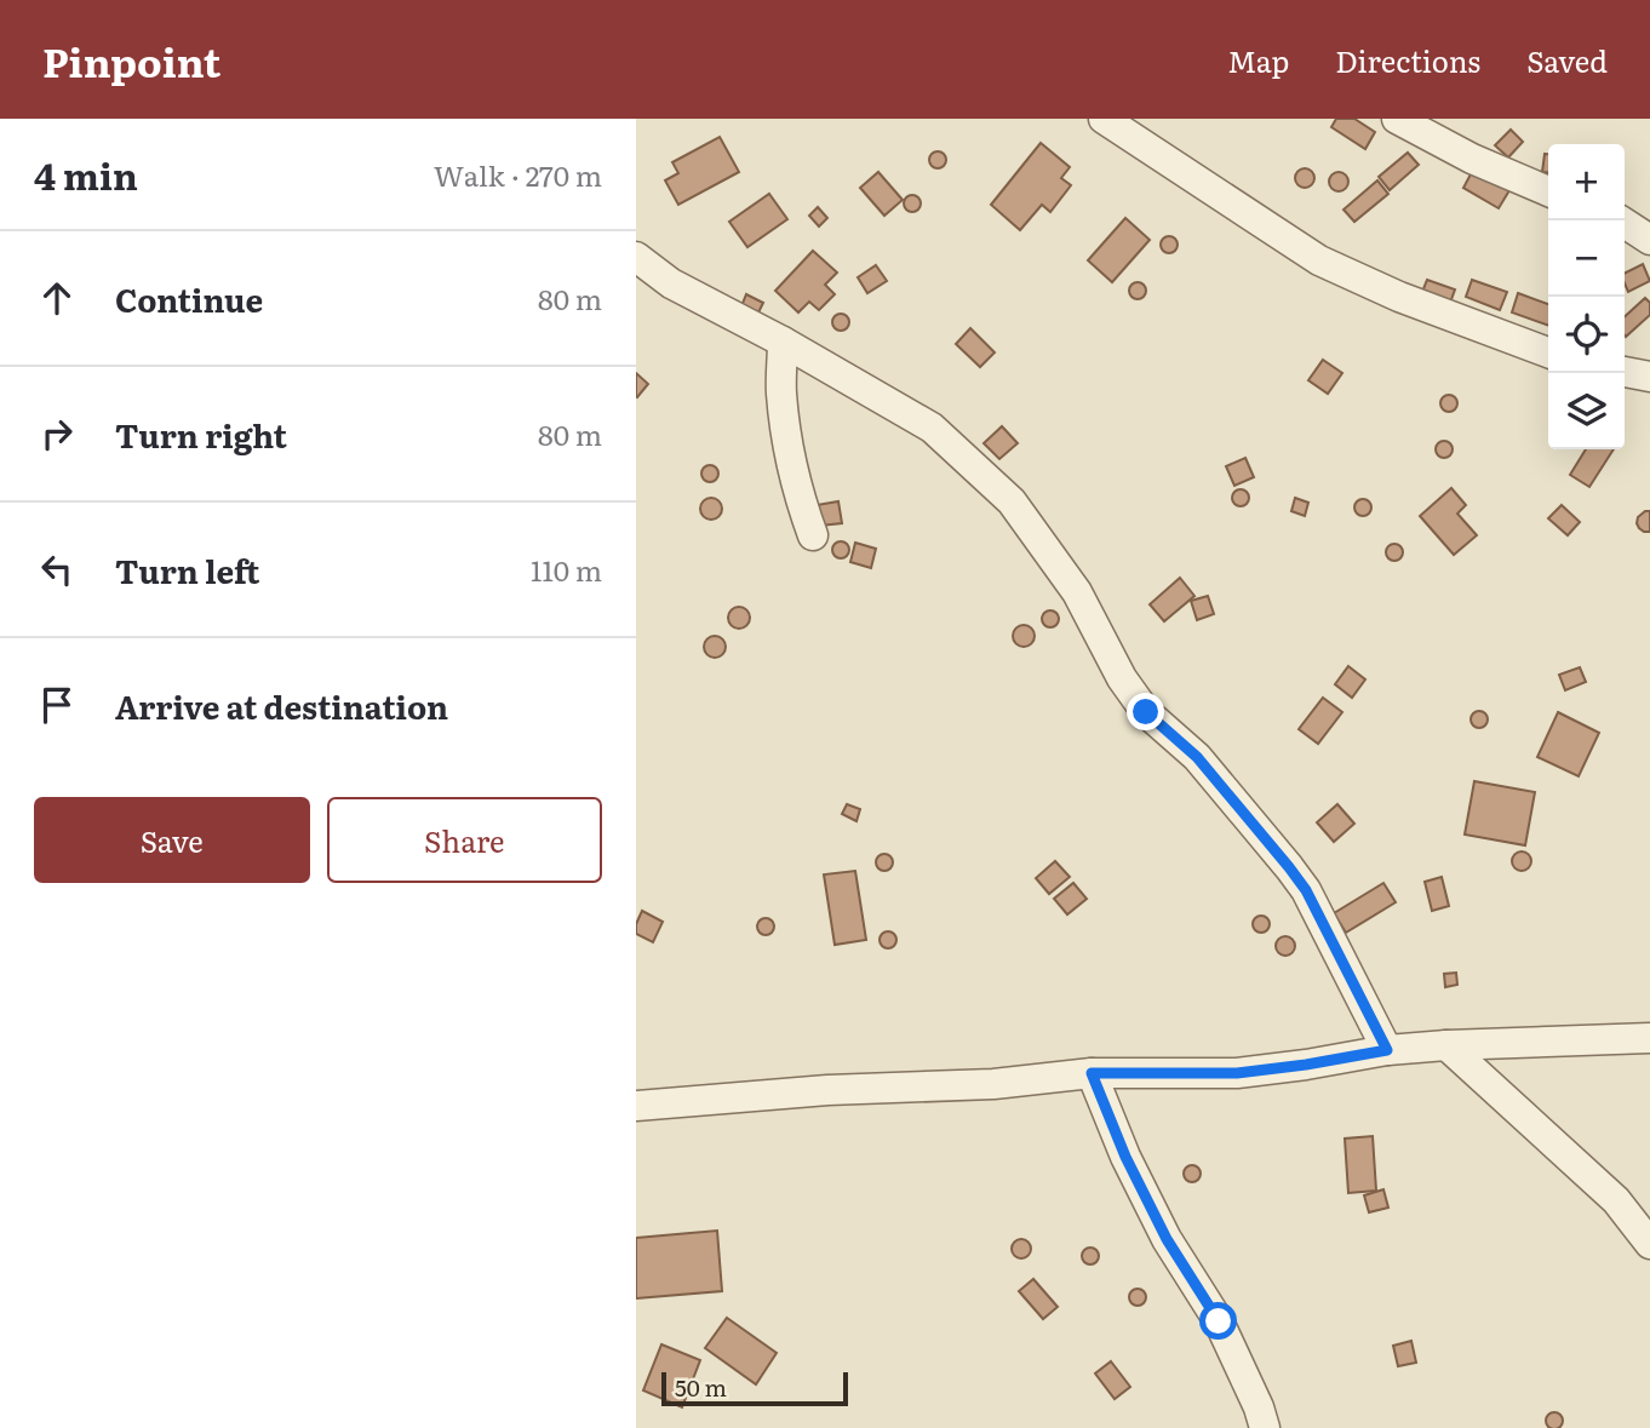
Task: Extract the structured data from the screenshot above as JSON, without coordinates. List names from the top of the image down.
{
  "scale_bar": "50 m",
  "page": {
    "header": "Pinpoint",
    "nav": ["Map", "Directions", "Saved"],
    "heading": ["4 min", "Walk · 270 m"],
    "map_buttons": ["+", "−"],
    "list": [
      ["Continue", "80 m"],
      ["Turn right", "80 m"],
      ["Turn left", "110 m"],
      "Arrive at destination"
    ],
    "buttons": ["Save", "Share"],
    "scale": "50 m"
  }
}
